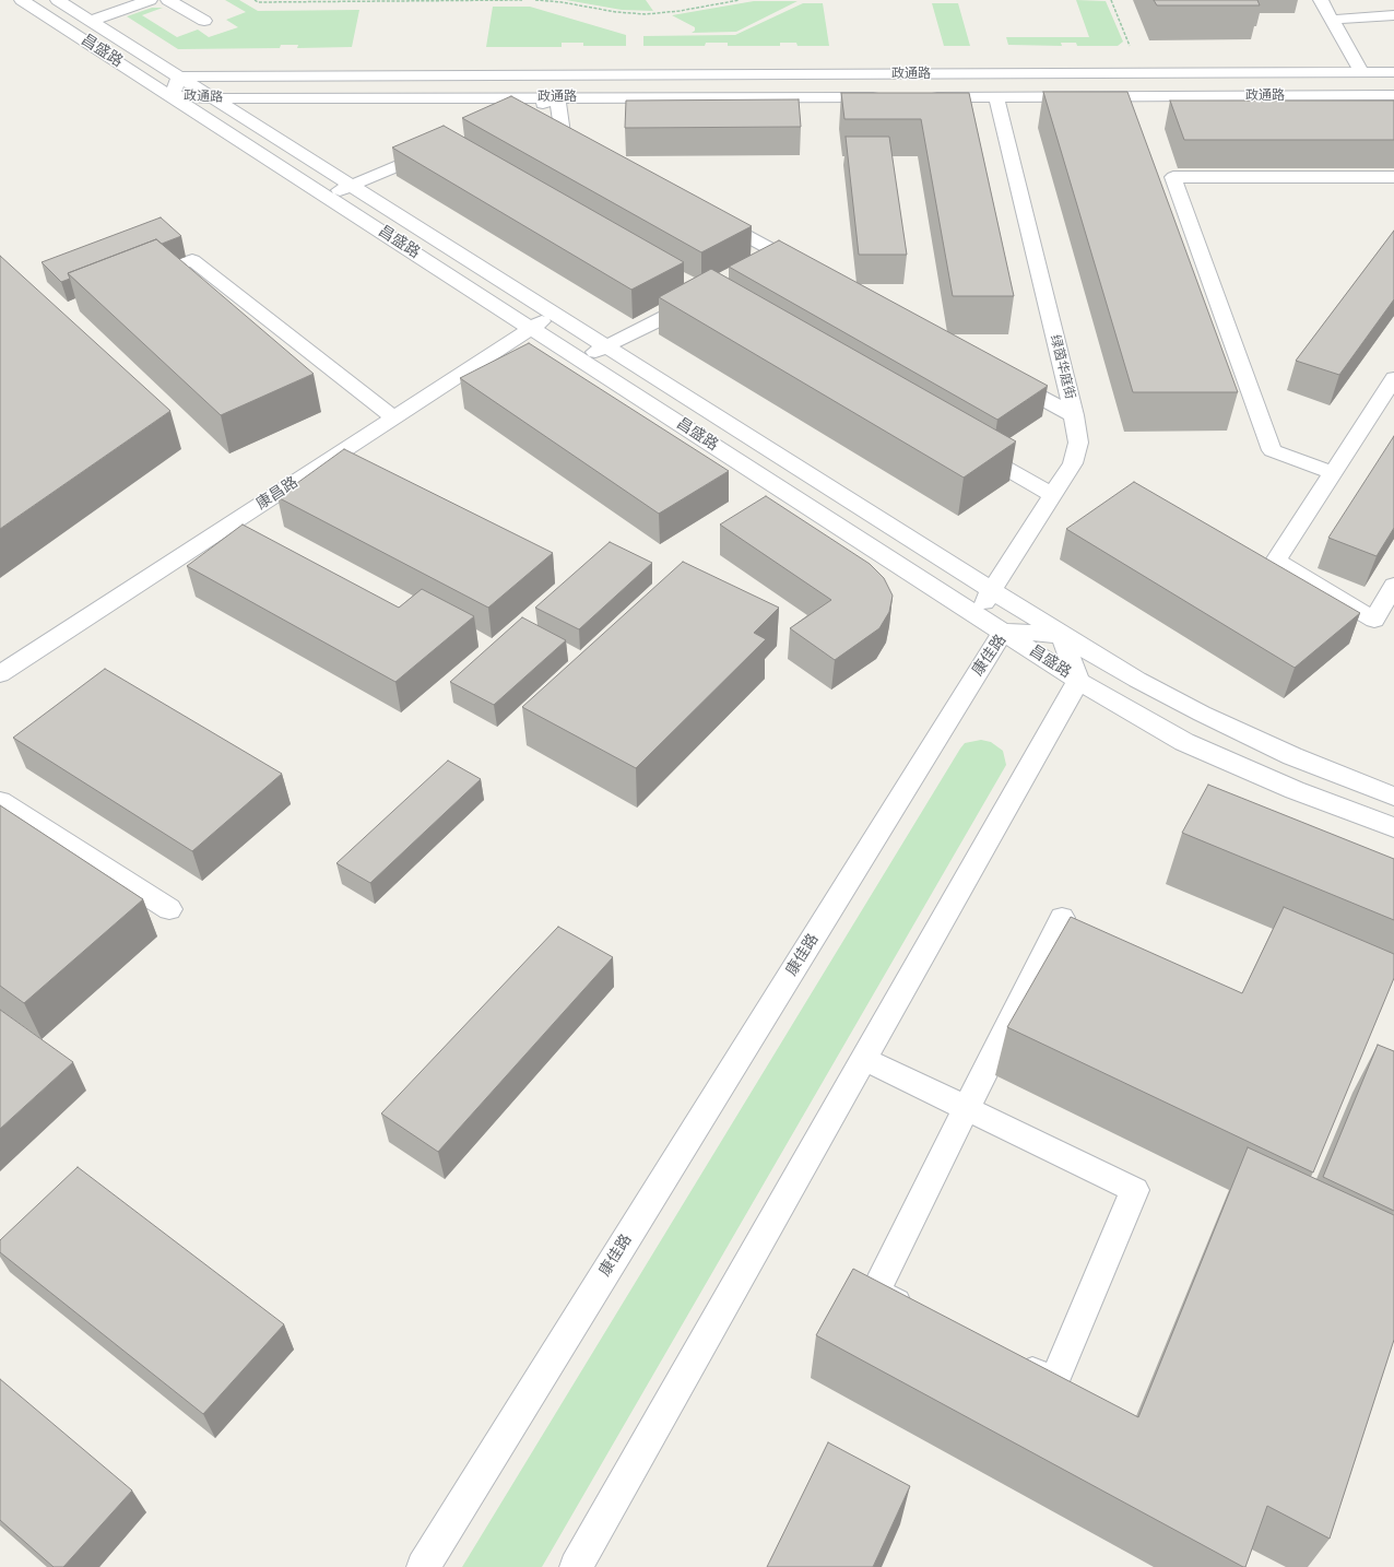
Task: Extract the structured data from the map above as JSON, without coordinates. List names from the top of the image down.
{
  "streets": {
    "street": [
      "昌盛路",
      "政通路",
      "绿茵华庭街",
      "康昌路",
      "康佳路"
    ]
  },
  "crossings": [
    ["昌盛路", "政通路"],
    ["昌盛路", "绿茵华庭街"],
    ["昌盛路", "康昌路"],
    ["昌盛路", "康佳路"],
    ["政通路", "绿茵华庭街"]
  ]
}
